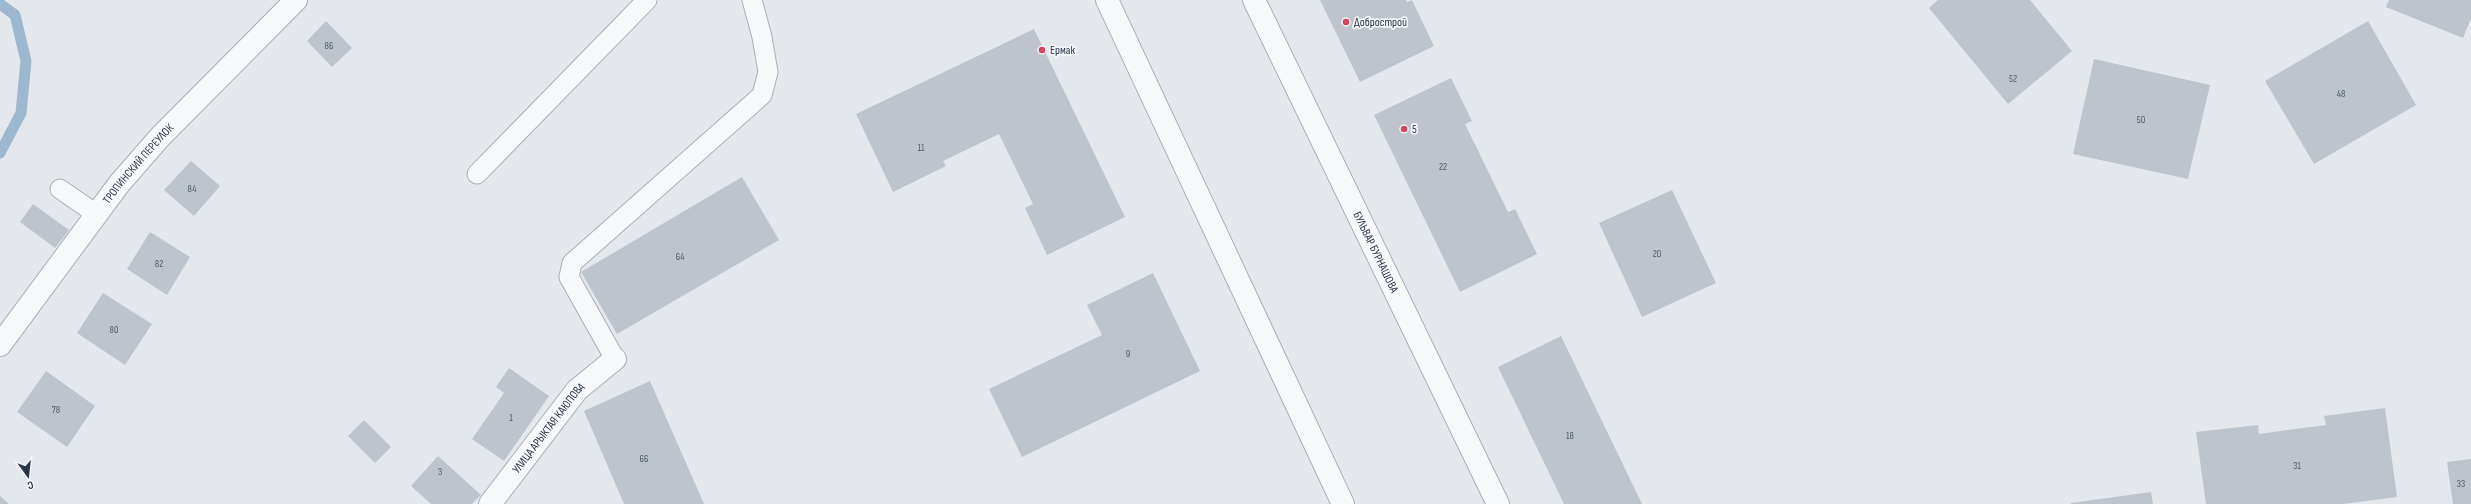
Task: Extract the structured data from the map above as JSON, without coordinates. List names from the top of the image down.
{
  "streets": {
    "street": ["ТРОПИНСКИЙ ПЕРЕУЛОК", "БУЛЬВАР БУРНАШОВА", "УЛИЦА АРЫКТАЯ КАЮПОВА"]
  },
  "places": ["Добрострой", "Ермак", "5"],
  "house_numbers": [
    "86",
    "52",
    "48",
    "50",
    "11",
    "22",
    "84",
    "20",
    "64",
    "82",
    "80",
    "9",
    "78",
    "1",
    "18",
    "66",
    "31",
    "3",
    "33"
  ],
  "north": "bottom"
}
